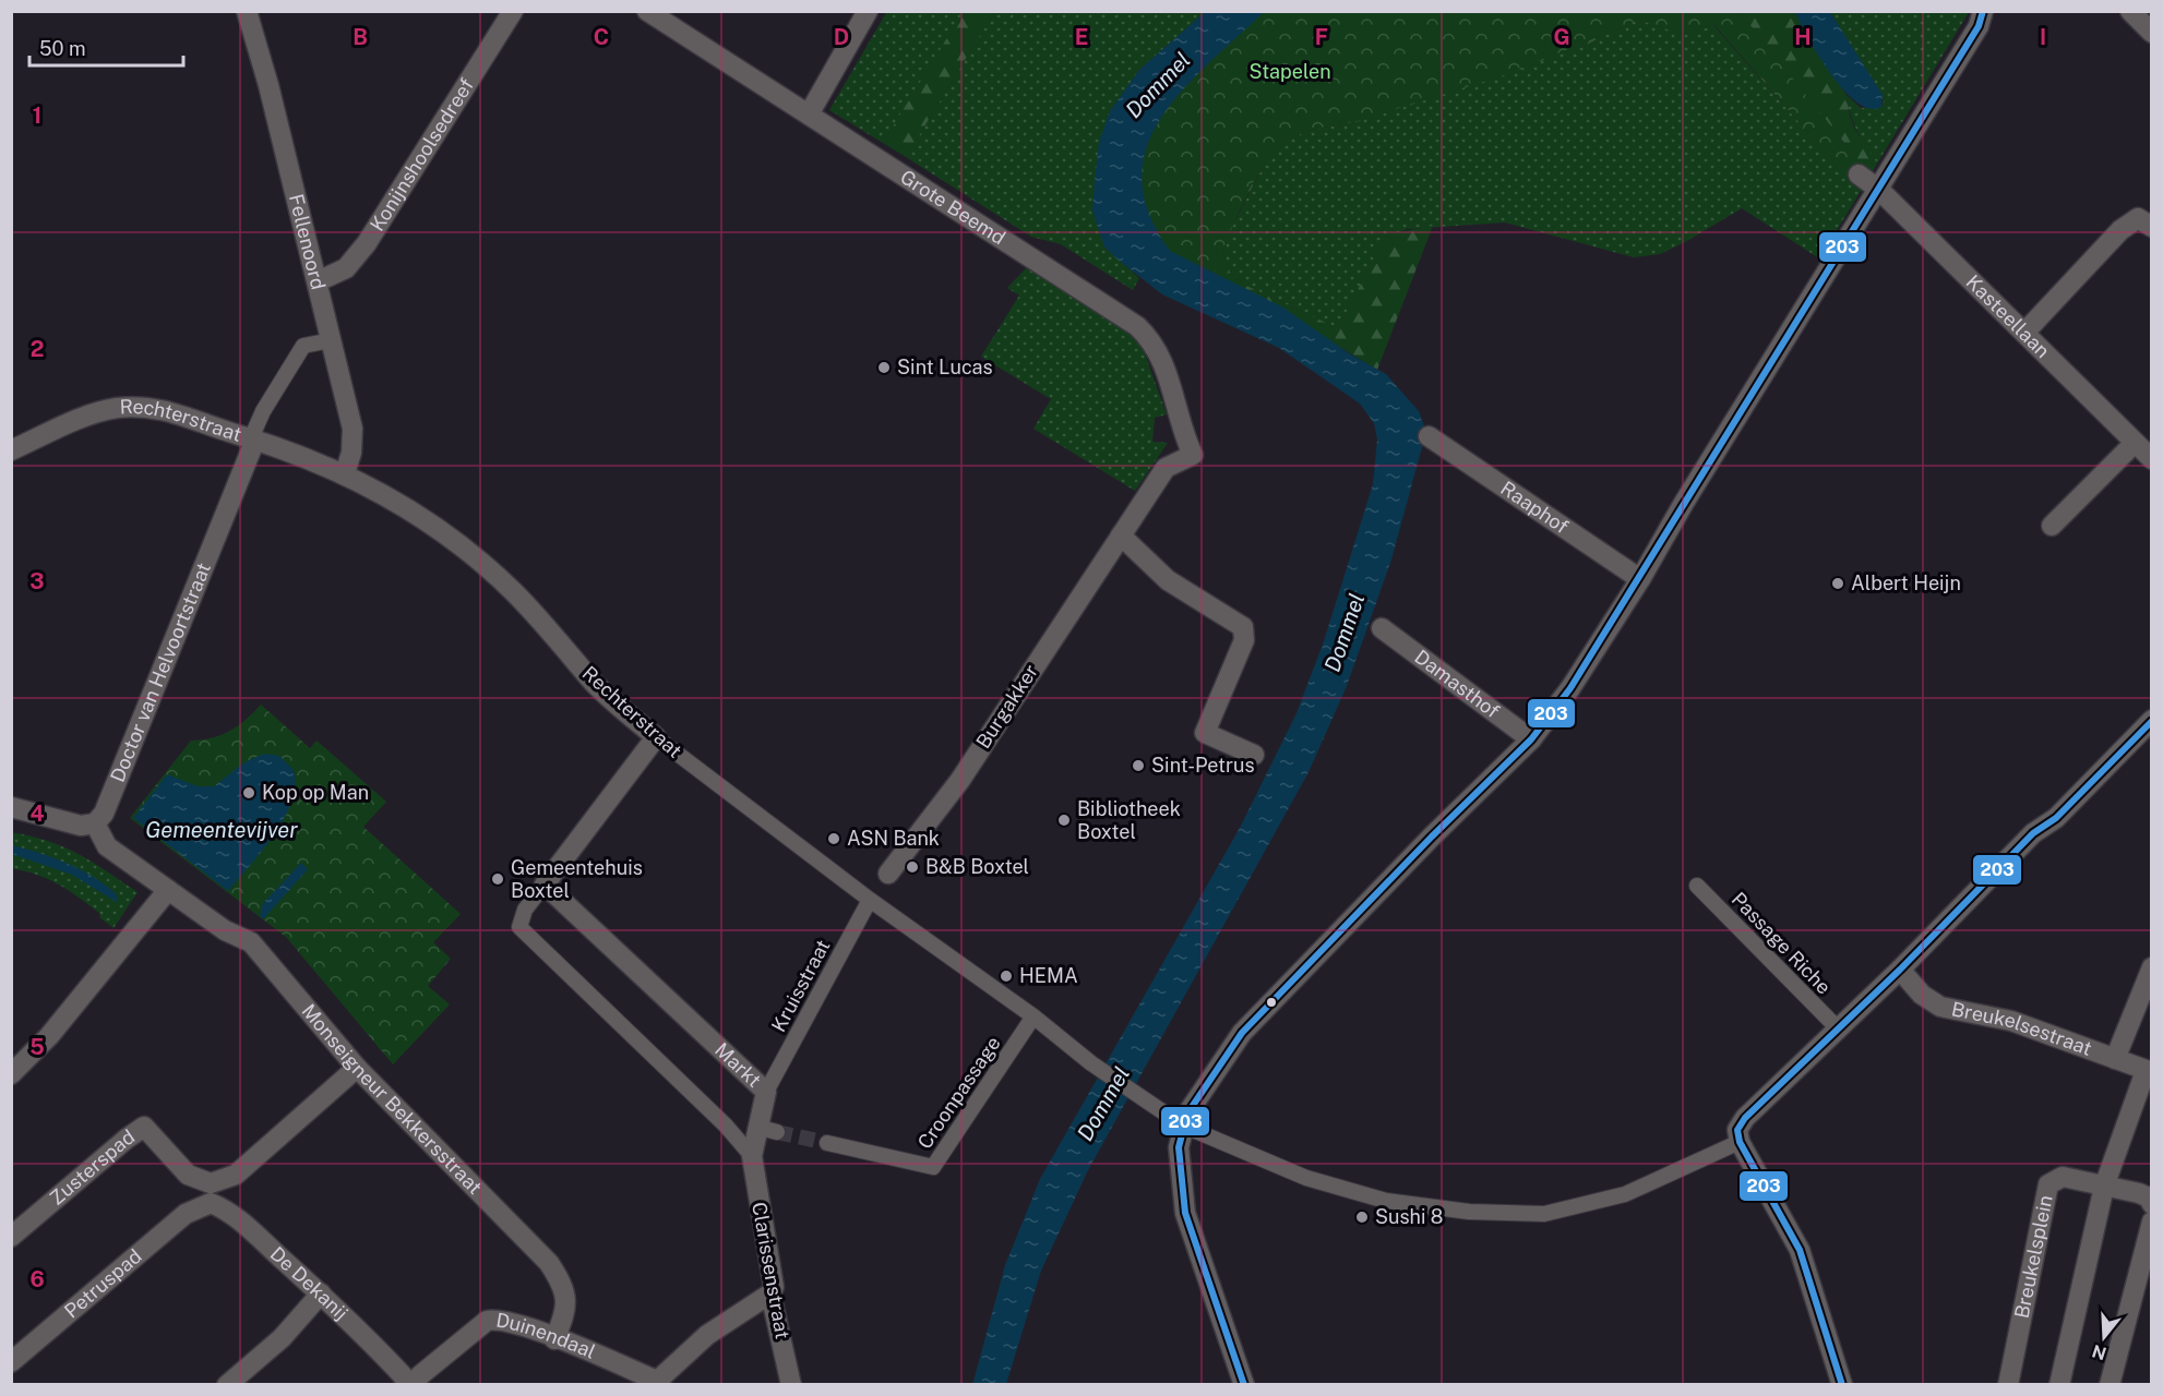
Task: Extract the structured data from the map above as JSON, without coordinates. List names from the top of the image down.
{
  "streets": {
    "street": [
      "Konijnshoolsedreef",
      "Grote Beemd",
      "Fellenoord",
      "Kasteellaan",
      "Rechterstraat",
      "Raaphof",
      "Doctor van Helvoortstraat",
      "Damasthof",
      "Burgakker",
      "Passage Riche",
      "Kruisstraat",
      "Breukelsestraat",
      "Markt",
      "Croonpassage",
      "Monseigneur Bekkersstraat",
      "Zusterspad",
      "Breukelsplein",
      "Clarissenstraat",
      "Petruspad",
      "De Dekanij",
      "Duinendaal"
    ]
  },
  "crossings": [
    ["Konijnshoolsedreef", "Fellenoord"],
    ["Grote Beemd", "Burgakker"],
    ["Fellenoord", "Rechterstraat"],
    ["Rechterstraat", "Doctor van Helvoortstraat"],
    ["Rechterstraat", "Kruisstraat"],
    ["Rechterstraat", "Croonpassage"],
    ["Doctor van Helvoortstraat", "Monseigneur Bekkersstraat"],
    ["Kruisstraat", "Markt"],
    ["Markt", "Clarissenstraat"],
    ["Monseigneur Bekkersstraat", "Zusterspad"],
    ["Monseigneur Bekkersstraat", "Duinendaal"],
    ["Petruspad", "De Dekanij"],
    ["De Dekanij", "Duinendaal"]
  ],
  "water": ["Dommel", "Gemeentevijver"],
  "parks": ["Stapelen"],
  "places": [
    "Sint Lucas",
    "Albert Heijn",
    "Sint-Petrus",
    "Kop op Man",
    "Bibliotheek Boxtel",
    "ASN Bank",
    "B&B Boxtel",
    "Gemeentehuis Boxtel",
    "HEMA",
    "Sushi 8"
  ],
  "lines": ["transit line 203"],
  "scale_bar": "50 m",
  "north": "bottom",
  "grid": {
    "columns": [
      "B",
      "C",
      "D",
      "E",
      "F",
      "G",
      "H",
      "I"
    ],
    "rows": [
      "1",
      "2",
      "3",
      "4",
      "5",
      "6"
    ]
  }
}
